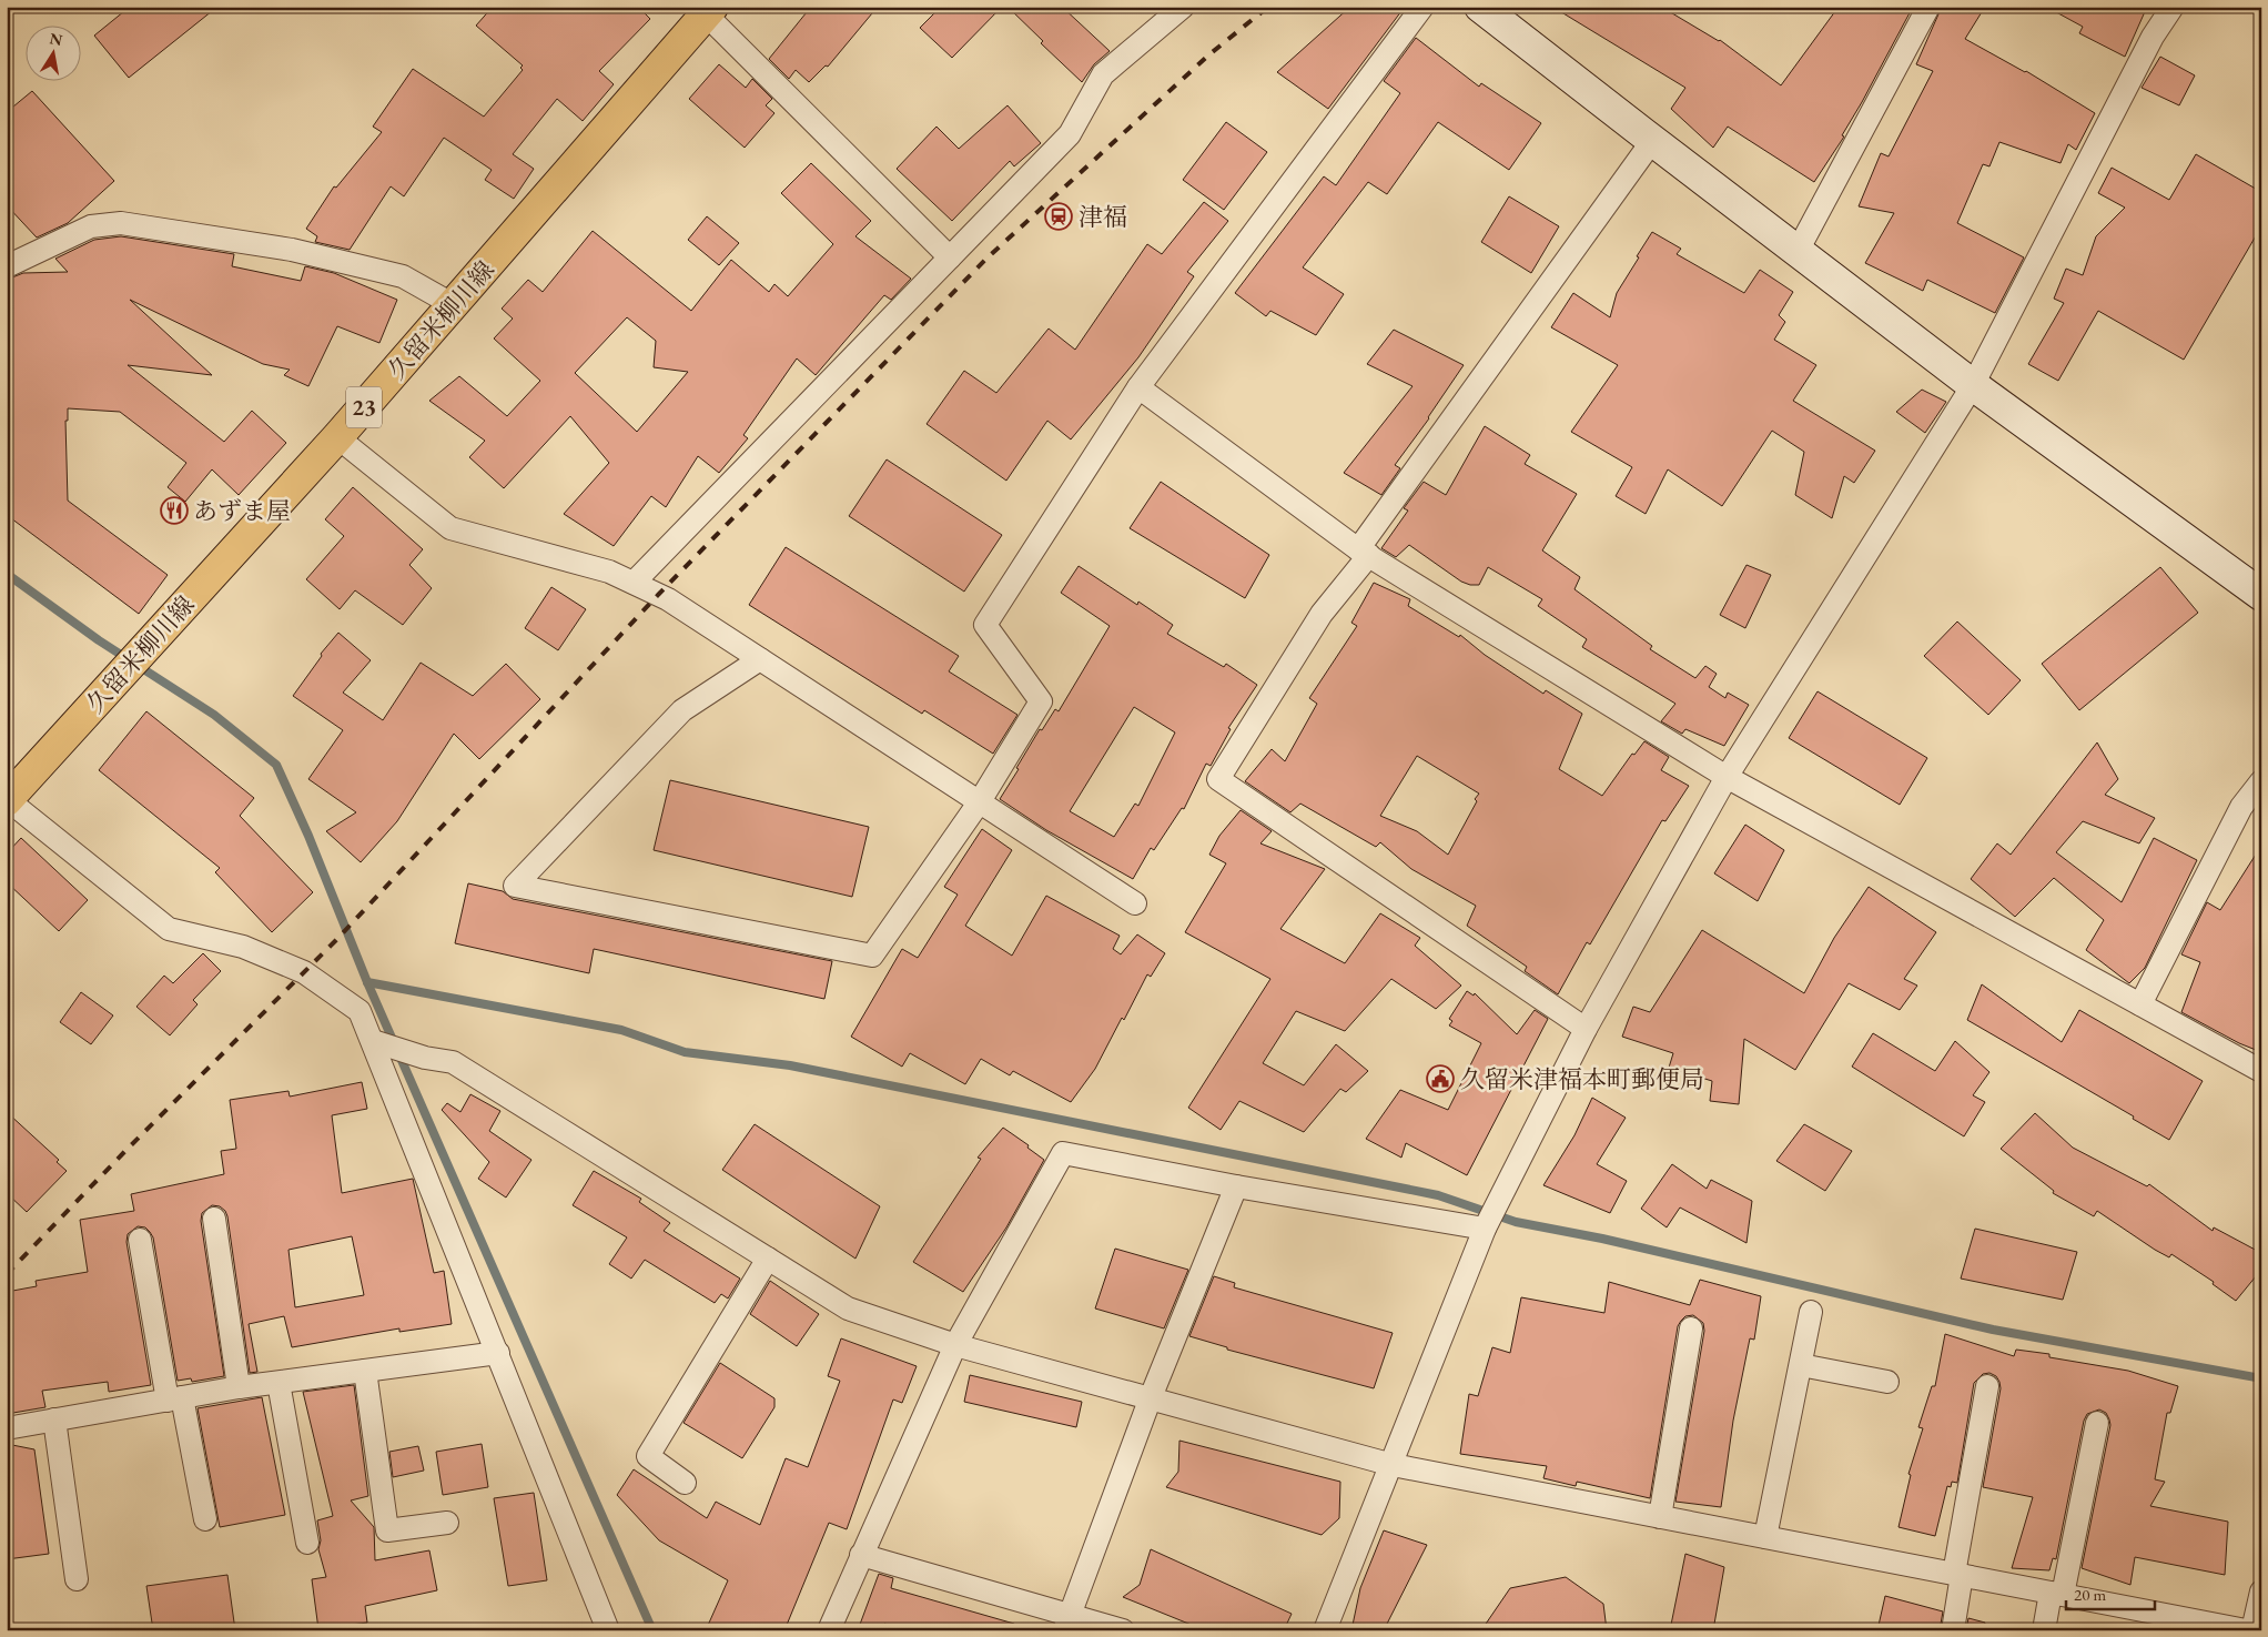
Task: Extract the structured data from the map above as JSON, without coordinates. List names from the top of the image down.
{
  "streets": {
    "main road": ["久留米柳川線", "23"]
  },
  "places": {
    "station": ["津福"],
    "restaurant": ["あずま屋"],
    "public building": ["久留米津福本町郵便局"]
  },
  "scale_bar": "20 m",
  "north": "top"
}
